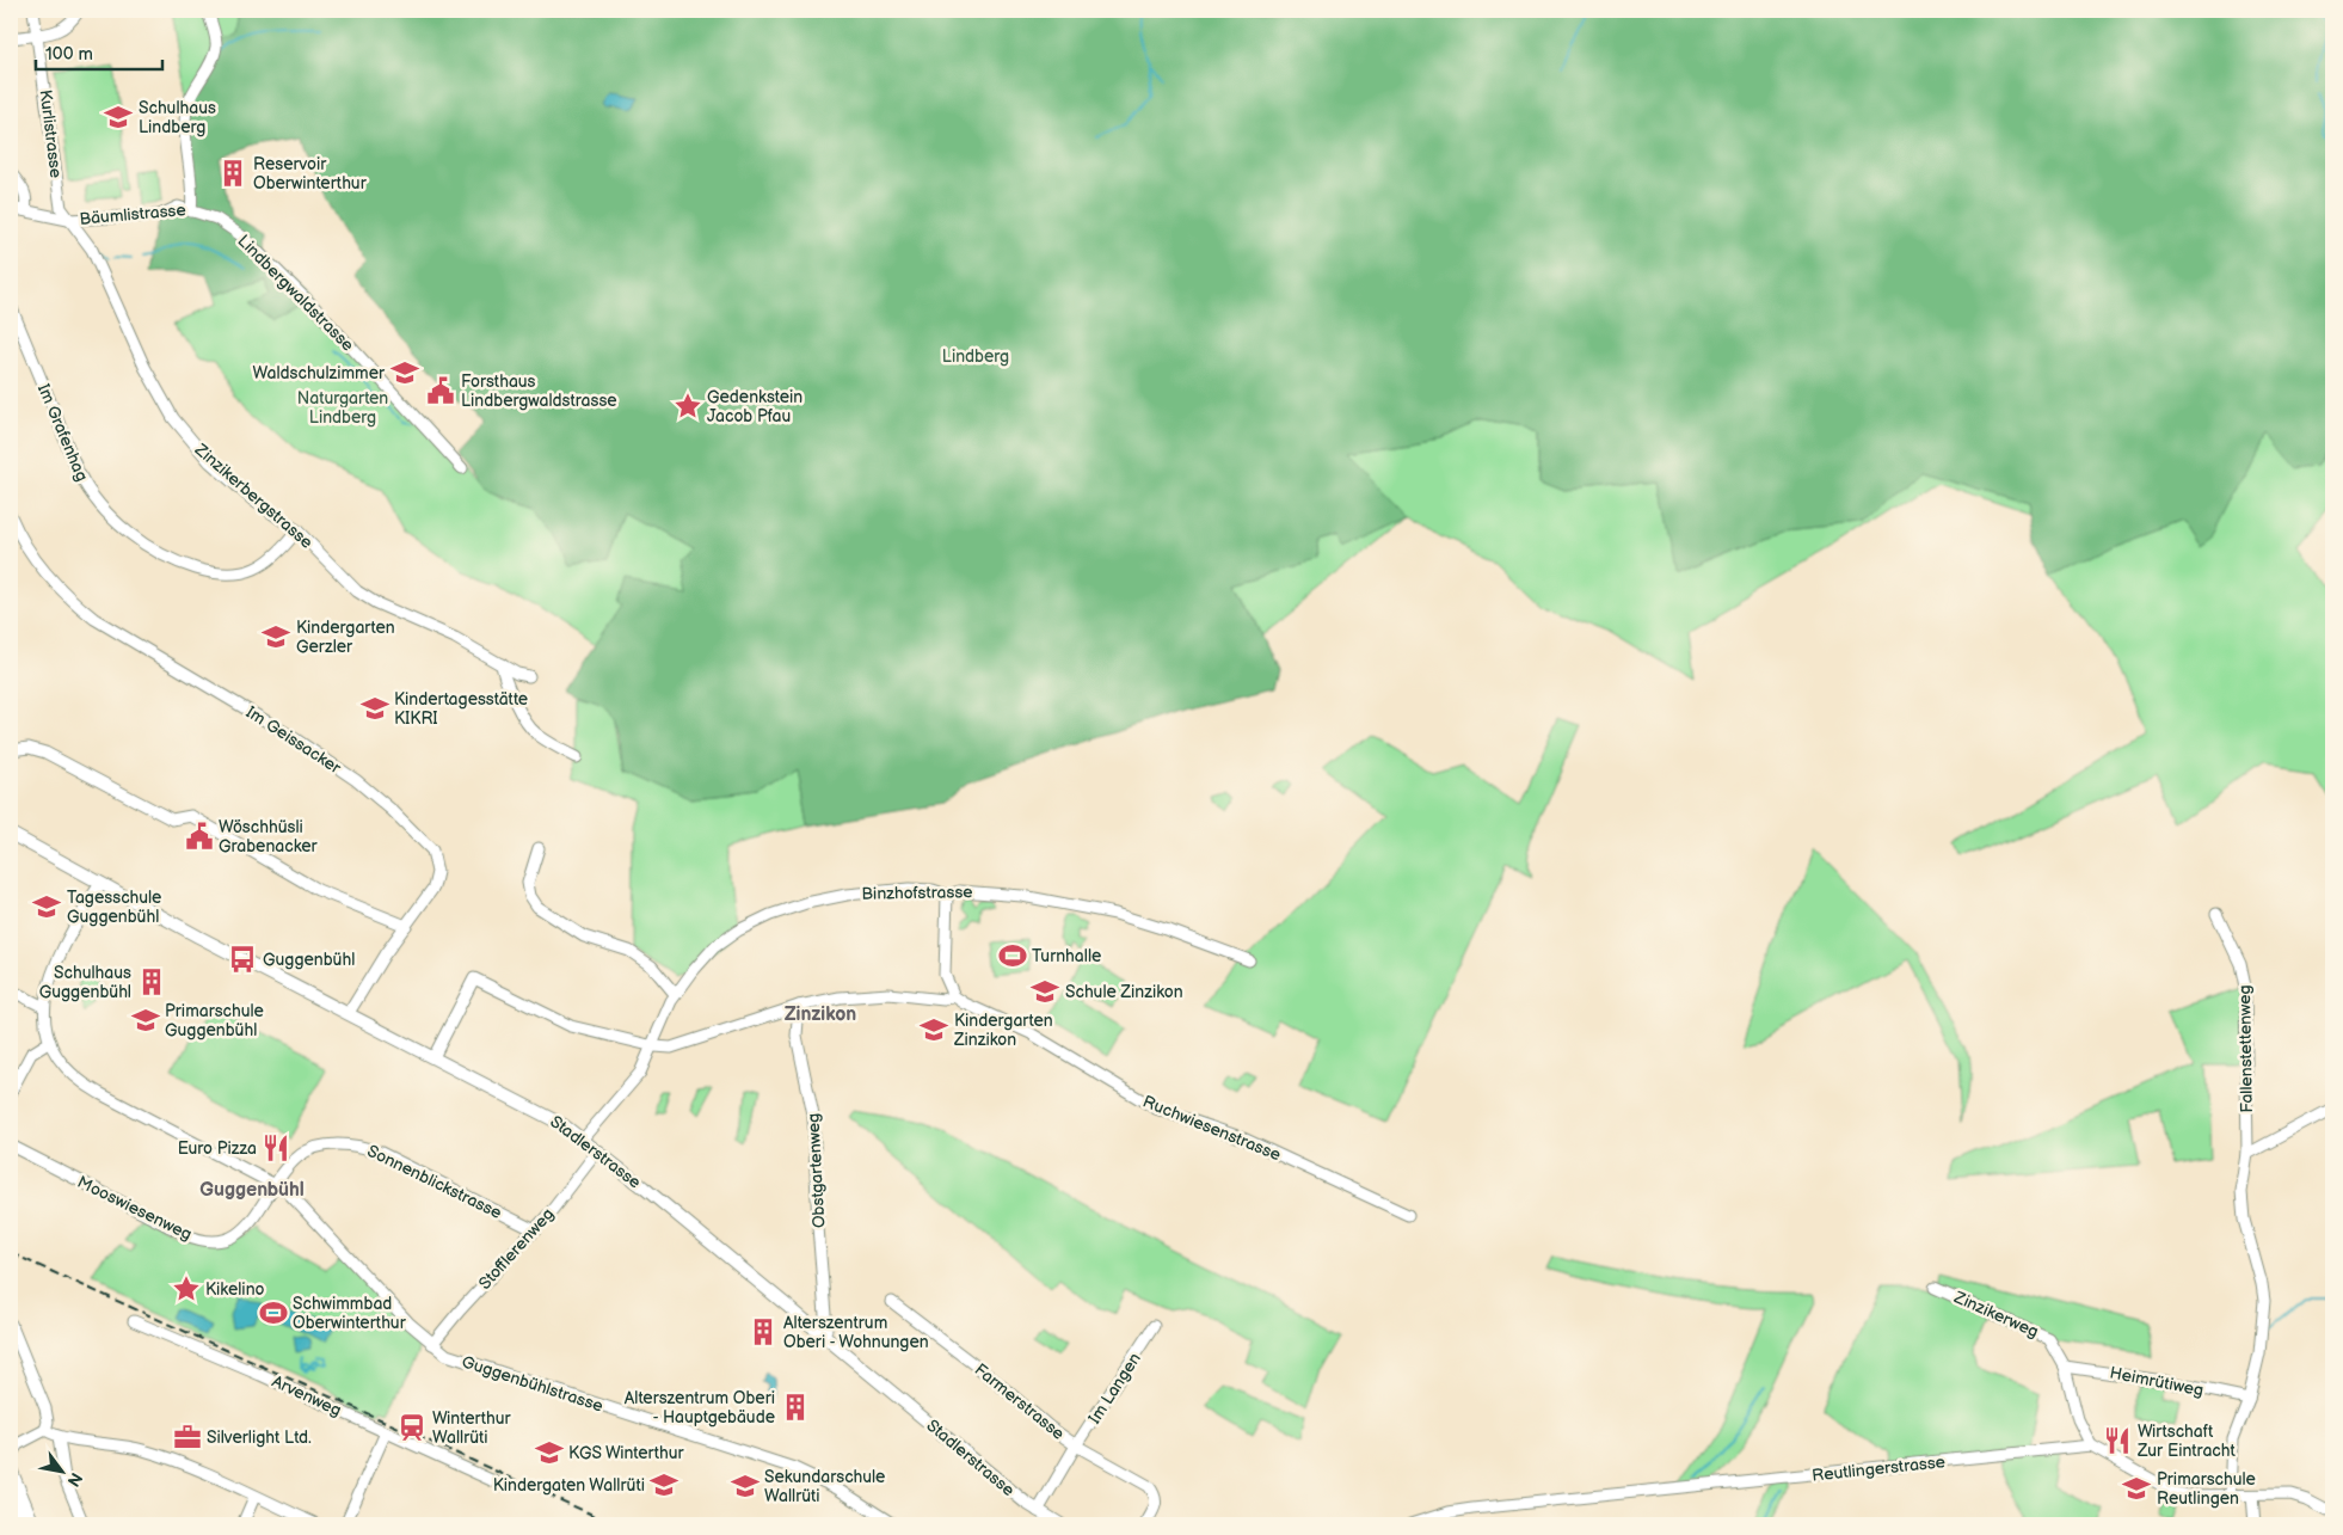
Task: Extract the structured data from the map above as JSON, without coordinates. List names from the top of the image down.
{
  "streets": {
    "main road": ["Stadlerstrasse"],
    "street": [
      "Kurlistrasse",
      "Bäumlistrasse",
      "Lindbergwaldstrasse",
      "Im Grafenhag",
      "Zinzikerbergstrasse",
      "Im Geissacker",
      "Binzhofstrasse",
      "Fallenstettenweg",
      "Ruchwiesenstrasse",
      "Obstgartenweg",
      "Sonnenblickstrasse",
      "Mooswiesenweg",
      "Stofflerenweg",
      "Zinzikerweg",
      "Heimrütiweg",
      "Guggenbühlstrasse",
      "Im Langen",
      "Arvenweg",
      "Farmerstrasse",
      "Reutlingerstrasse"
    ]
  },
  "crossings": [
    ["Kurlistrasse", "Bäumlistrasse"],
    ["Kurlistrasse", "Zinzikerbergstrasse"],
    ["Bäumlistrasse", "Lindbergwaldstrasse"],
    ["Bäumlistrasse", "Zinzikerbergstrasse"],
    ["Im Grafenhag", "Zinzikerbergstrasse"],
    ["Im Geissacker", "Stadlerstrasse"],
    ["Binzhofstrasse", "Stadlerstrasse"],
    ["Fallenstettenweg", "Heimrütiweg"],
    ["Stadlerstrasse", "Obstgartenweg"],
    ["Stadlerstrasse", "Stofflerenweg"],
    ["Stadlerstrasse", "Guggenbühlstrasse"],
    ["Stadlerstrasse", "Im Langen"],
    ["Sonnenblickstrasse", "Mooswiesenweg"],
    ["Sonnenblickstrasse", "Stofflerenweg"],
    ["Sonnenblickstrasse", "Guggenbühlstrasse"],
    ["Mooswiesenweg", "Guggenbühlstrasse"],
    ["Stofflerenweg", "Guggenbühlstrasse"],
    ["Zinzikerweg", "Heimrütiweg"],
    ["Zinzikerweg", "Reutlingerstrasse"],
    ["Im Langen", "Farmerstrasse"]
  ],
  "districts": ["Zinzikon", "Guggenbühl"],
  "parks": ["Lindberg", "Naturgarten Lindberg"],
  "places": {
    "school or university": [
      "Schulhaus Lindberg",
      "Waldschulzimmer",
      "Kindergarten Gerzler",
      "Kindertagesstätte KIKRI",
      "Tagesschule Guggenbühl",
      "Schule Zinzikon",
      "Primarschule Guggenbühl",
      "Kindergarten Zinzikon",
      "KGS Winterthur",
      "Kindergaten Wallrüti",
      "Sekundarschule Wallrüti",
      "Primarschule Reutlingen"
    ],
    "building": [
      "Reservoir Oberwinterthur",
      "Schulhaus Guggenbühl",
      "Alterszentrum Oberi - Wohnungen",
      "Alterszentrum Oberi - Hauptgebäude"
    ],
    "public building": ["Forsthaus Lindbergwaldstrasse", "Wöschhüsli Grabenacker"],
    "place": ["Gedenkstein Jacob Pfau", "Kikelino"],
    "sports": ["Turnhalle", "Schwimmbad Oberwinterthur"],
    "bus stop": ["Guggenbühl"],
    "restaurant": ["Euro Pizza", "Wirtschaft Zur Eintracht"],
    "station": ["Winterthur Wallrüti"],
    "office": ["Silverlight Ltd."]
  },
  "scale_bar": "100 m",
  "north": "bottom right"
}
